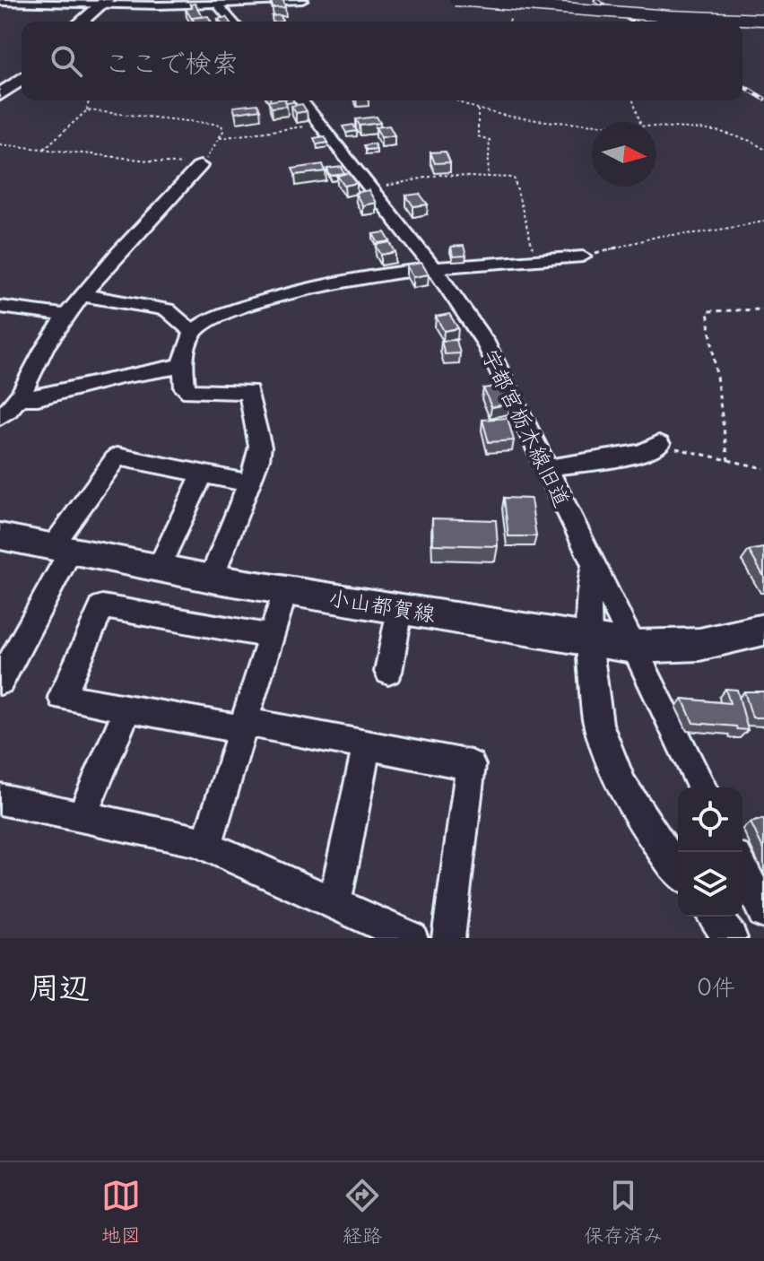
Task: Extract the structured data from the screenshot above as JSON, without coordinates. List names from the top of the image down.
{
  "streets": {
    "main road": ["小山都賀線"],
    "street": ["宇都宮栃木線旧道"]
  },
  "crossings": [
    ["宇都宮栃木線旧道", "小山都賀線"]
  ],
  "north": "right",
  "page": {
    "search": "ここで検索",
    "heading": ["周辺", "0件"],
    "nav": ["地図", "経路", "保存済み"]
  }
}
